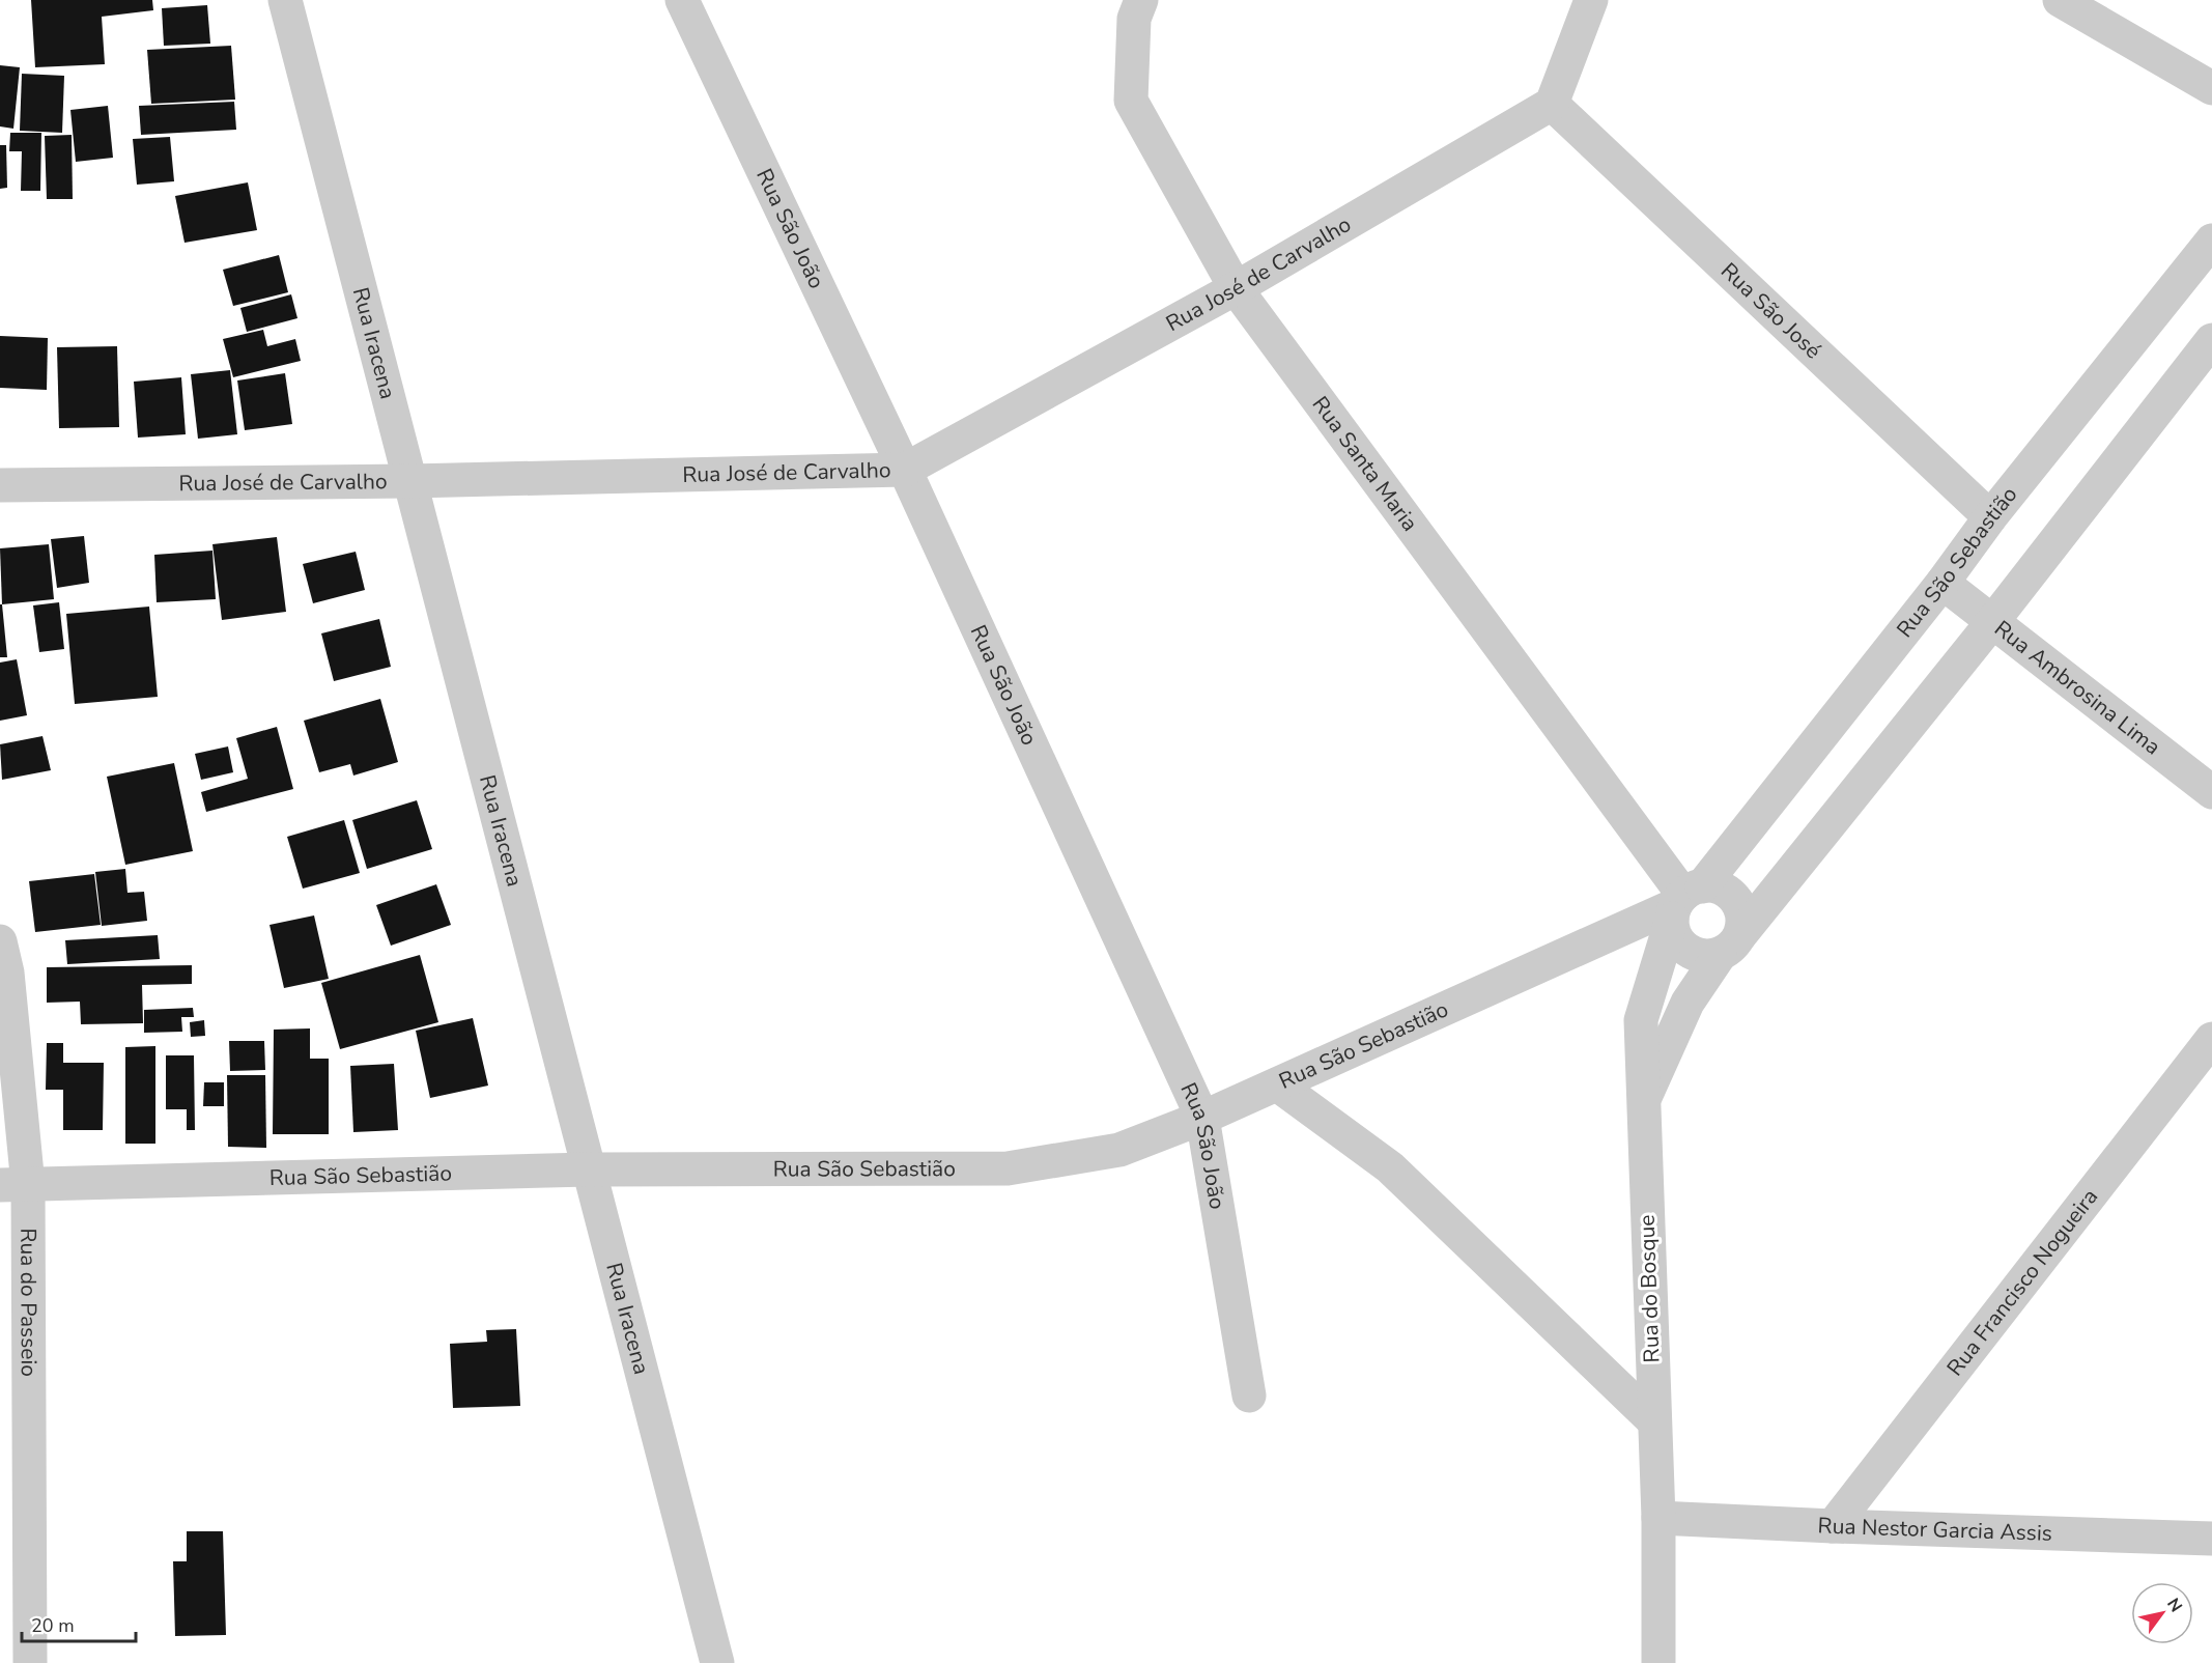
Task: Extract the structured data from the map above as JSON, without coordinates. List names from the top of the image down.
{
  "streets": {
    "street": [
      "Rua São João",
      "Rua José de Carvalho",
      "Rua São José",
      "Rua Iracena",
      "Rua Santa Maria",
      "Rua São Sebastião",
      "Rua Ambrosina Lima",
      "Rua Francisco Nogueira",
      "Rua do Bosque",
      "Rua do Passeio",
      "Rua Nestor Garcia Assis"
    ]
  },
  "crossings": [
    ["Rua São João", "Rua José de Carvalho"],
    ["Rua São João", "Rua São Sebastião"],
    ["Rua José de Carvalho", "Rua São José"],
    ["Rua José de Carvalho", "Rua Iracena"],
    ["Rua José de Carvalho", "Rua Santa Maria"],
    ["Rua São José", "Rua São Sebastião"],
    ["Rua Iracena", "Rua São Sebastião"],
    ["Rua Santa Maria", "Rua São Sebastião"],
    ["Rua Santa Maria", "Rua do Bosque"],
    ["Rua São Sebastião", "Rua Ambrosina Lima"],
    ["Rua São Sebastião", "Rua do Bosque"],
    ["Rua São Sebastião", "Rua do Passeio"],
    ["Rua Francisco Nogueira", "Rua Nestor Garcia Assis"],
    ["Rua do Bosque", "Rua Nestor Garcia Assis"]
  ],
  "scale_bar": "20 m",
  "north": "top right"
}
